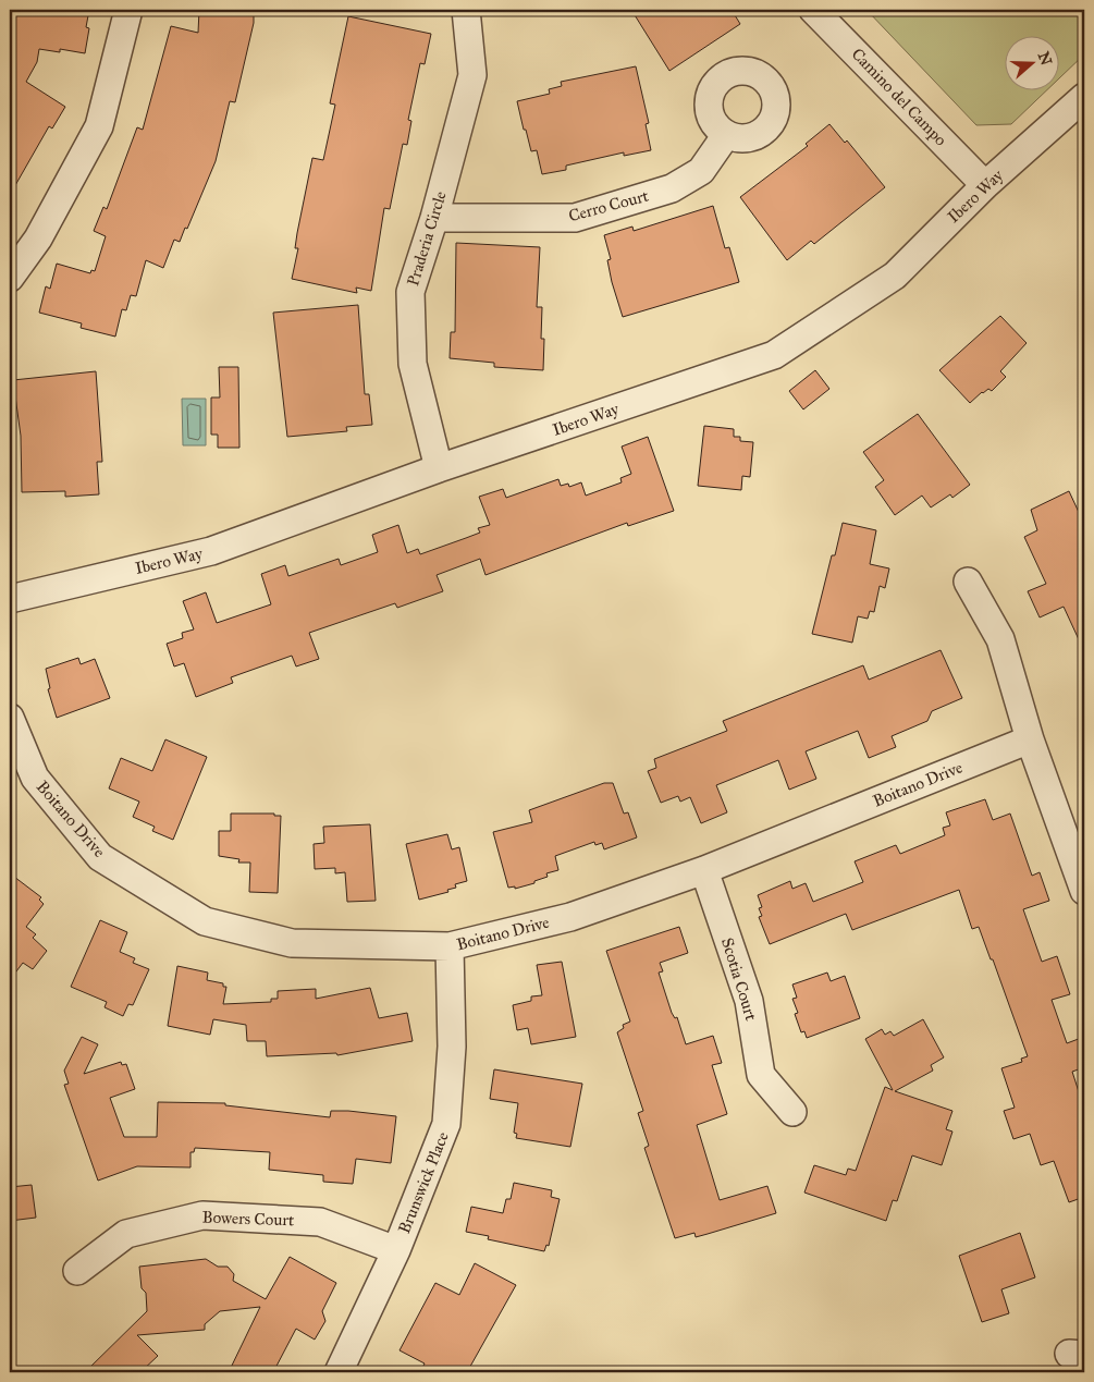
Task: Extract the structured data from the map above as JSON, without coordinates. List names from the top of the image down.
{
  "streets": {
    "street": [
      "Camino del Campo",
      "Ibero Way",
      "Cerro Court",
      "Praderia Circle",
      "Boitano Drive",
      "Scotia Court",
      "Brunswick Place",
      "Bowers Court"
    ]
  },
  "crossings": [
    ["Camino del Campo", "Ibero Way"],
    ["Ibero Way", "Praderia Circle"],
    ["Cerro Court", "Praderia Circle"],
    ["Boitano Drive", "Scotia Court"],
    ["Boitano Drive", "Brunswick Place"],
    ["Brunswick Place", "Bowers Court"]
  ],
  "north": "right"
}
